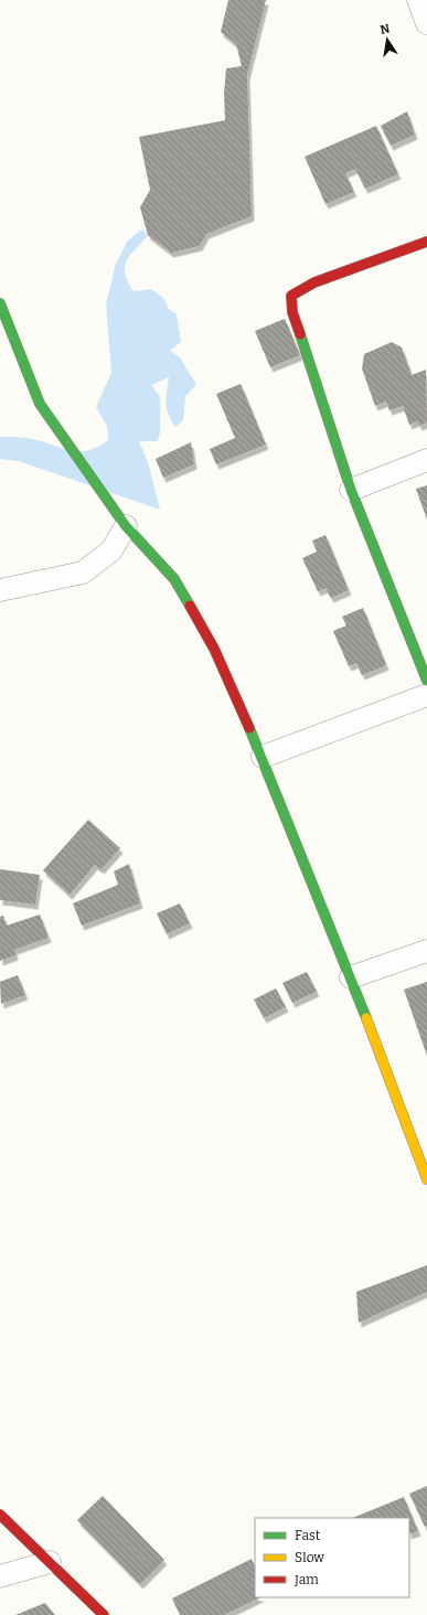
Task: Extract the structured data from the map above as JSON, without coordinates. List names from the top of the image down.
{
  "legend": ["Fast", "Slow", "Jam"],
  "north": "top"
}
